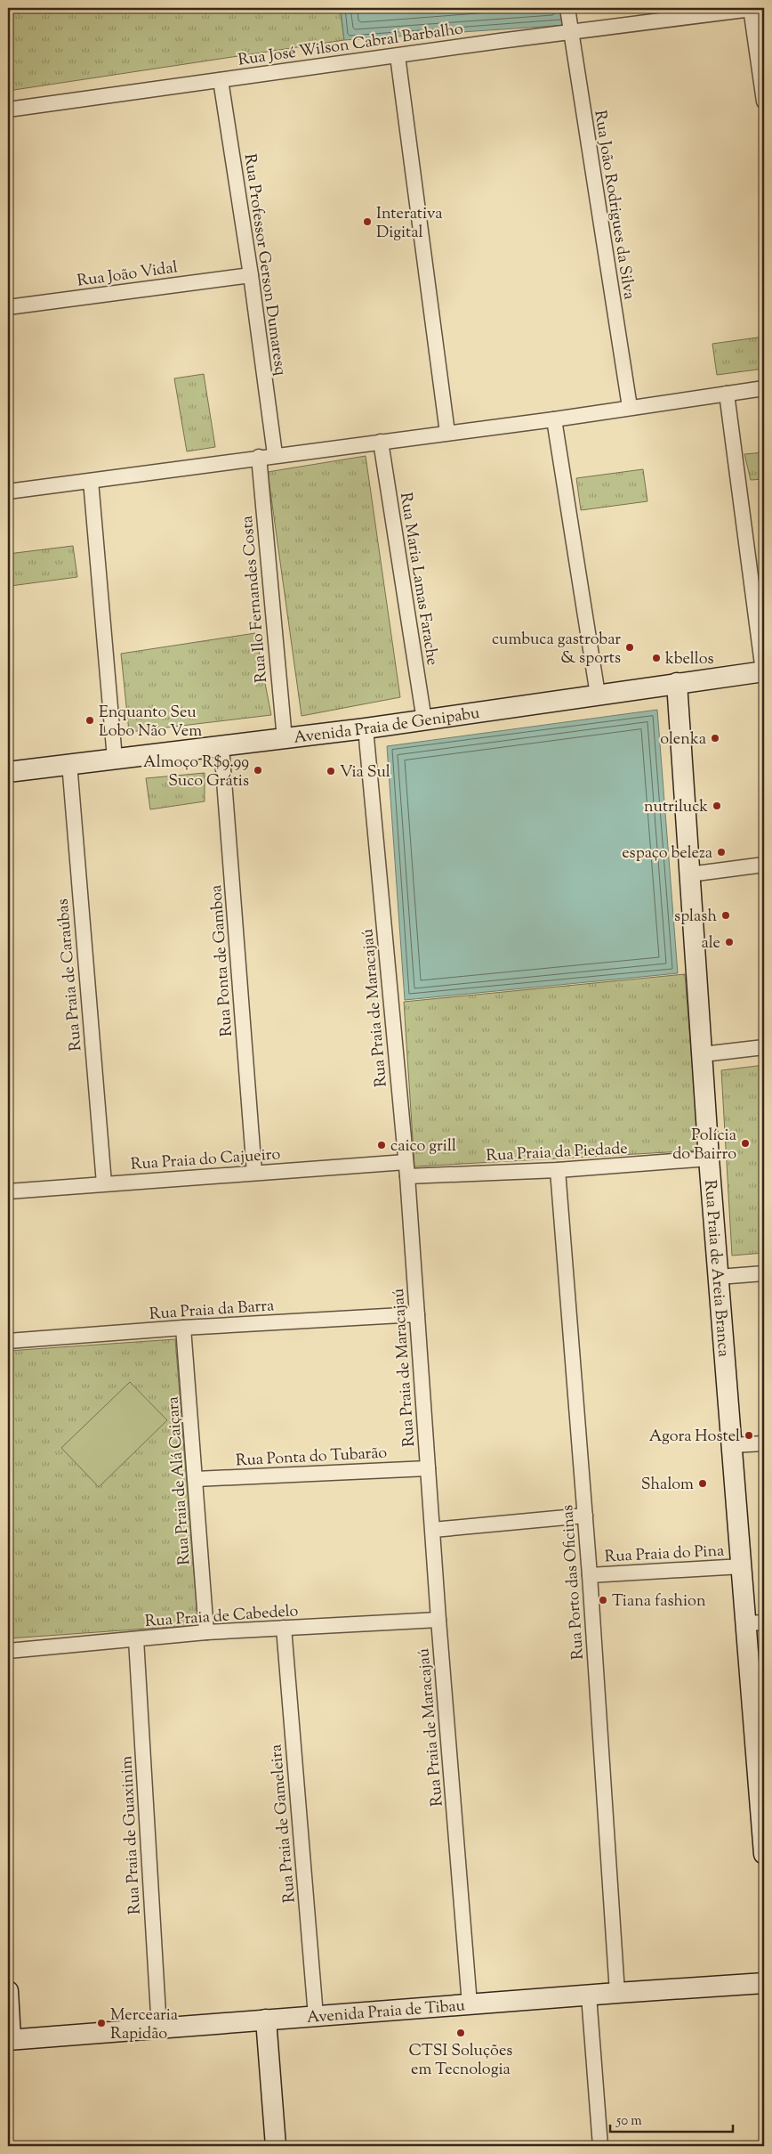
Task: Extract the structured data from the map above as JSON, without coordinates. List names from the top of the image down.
{
  "streets": {
    "main road": ["Avenida Praia de Genipabu", "Rua Praia de Areia Branca", "Avenida Praia de Tibau"],
    "street": [
      "Rua José Wilson Cabral Barbalho",
      "Rua João Rodrigues da Silva",
      "Rua Professor Gerson Dumaresq",
      "Rua João Vidal",
      "Rua Maria Lamas Farache",
      "Rua Ilo Fernandes Costa",
      "Rua Ponta de Gamboa",
      "Rua Praia de Caraúbas",
      "Rua Praia de Maracajaú",
      "Rua Praia da Piedade",
      "Rua Praia do Cajueiro",
      "Rua Praia da Barra",
      "Rua Ponta do Tubarão",
      "Rua Praia de Alá Caiçara",
      "Rua Praia do Pina",
      "Rua Porto das Oficinas",
      "Rua Praia de Cabedelo",
      "Rua Praia de Gameleira",
      "Rua Praia de Guaxinim"
    ]
  },
  "crossings": [
    ["Rua José Wilson Cabral Barbalho", "Rua João Rodrigues da Silva"],
    ["Rua José Wilson Cabral Barbalho", "Rua Professor Gerson Dumaresq"],
    ["Rua Professor Gerson Dumaresq", "Rua João Vidal"],
    ["Rua Maria Lamas Farache", "Avenida Praia de Genipabu"],
    ["Rua Ilo Fernandes Costa", "Avenida Praia de Genipabu"],
    ["Avenida Praia de Genipabu", "Rua Ponta de Gamboa"],
    ["Avenida Praia de Genipabu", "Rua Praia de Caraúbas"],
    ["Avenida Praia de Genipabu", "Rua Praia de Maracajaú"],
    ["Avenida Praia de Genipabu", "Rua Praia de Areia Branca"],
    ["Rua Ponta de Gamboa", "Rua Praia do Cajueiro"],
    ["Rua Praia de Caraúbas", "Rua Praia do Cajueiro"],
    ["Rua Praia de Maracajaú", "Rua Praia da Piedade"],
    ["Rua Praia de Maracajaú", "Rua Praia do Cajueiro"],
    ["Rua Praia de Maracajaú", "Rua Praia da Barra"],
    ["Rua Praia de Maracajaú", "Rua Ponta do Tubarão"],
    ["Rua Praia de Maracajaú", "Rua Praia de Cabedelo"],
    ["Rua Praia de Maracajaú", "Avenida Praia de Tibau"],
    ["Rua Praia da Piedade", "Rua Praia do Cajueiro"],
    ["Rua Praia da Piedade", "Rua Praia de Areia Branca"],
    ["Rua Praia da Piedade", "Rua Porto das Oficinas"],
    ["Rua Praia de Areia Branca", "Rua Praia do Pina"],
    ["Rua Praia da Barra", "Rua Praia de Alá Caiçara"],
    ["Rua Ponta do Tubarão", "Rua Praia de Alá Caiçara"],
    ["Rua Praia de Alá Caiçara", "Rua Praia de Cabedelo"],
    ["Rua Praia do Pina", "Rua Porto das Oficinas"],
    ["Rua Porto das Oficinas", "Avenida Praia de Tibau"],
    ["Rua Praia de Cabedelo", "Rua Praia de Gameleira"],
    ["Rua Praia de Cabedelo", "Rua Praia de Guaxinim"],
    ["Rua Praia de Gameleira", "Avenida Praia de Tibau"],
    ["Rua Praia de Guaxinim", "Avenida Praia de Tibau"]
  ],
  "places": [
    "Interativa Digital",
    "cumbuca gastrobar & sports",
    "kbellos",
    "Enquanto Seu Lobo Não Vem",
    "olenka",
    "Almoço R$9.99 Suco Grátis",
    "Via Sul",
    "nutriluck",
    "espaço beleza",
    "splash",
    "ale",
    "Polícia do Bairro",
    "caico grill",
    "Agora Hostel",
    "Shalom",
    "Tiana fashion",
    "Mercearia Rapidão",
    "CTSI Soluções em Tecnologia"
  ],
  "scale_bar": "50 m"
}
